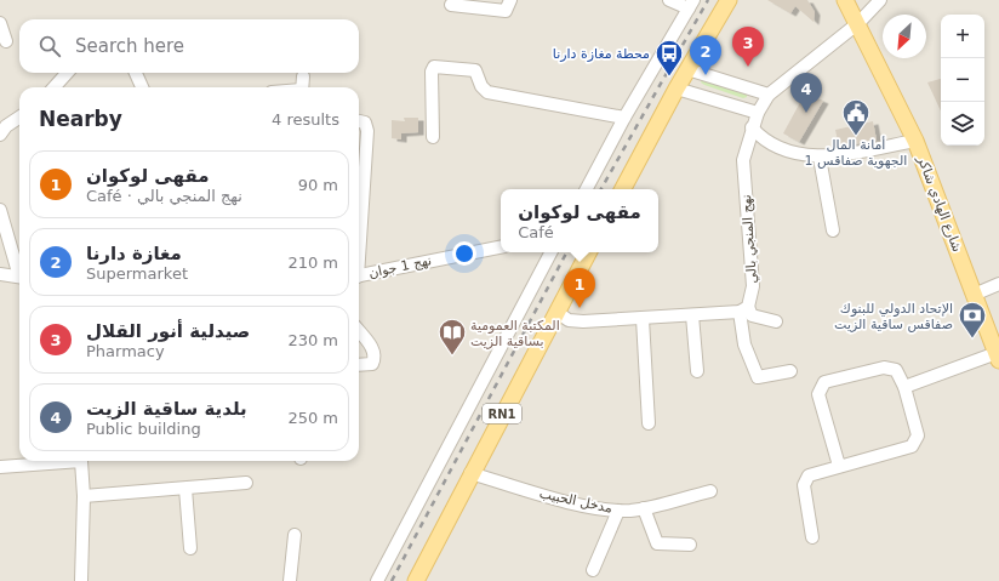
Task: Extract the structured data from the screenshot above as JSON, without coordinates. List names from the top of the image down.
{
  "streets": {
    "main road": ["شارع الهادي شاكر", "RN1"],
    "street": ["نهج المنجي بالي", "نهج 1 جوان", "مدخل الحبيب"]
  },
  "crossings": [
    ["شارع الهادي شاكر", "نهج المنجي بالي"],
    ["RN1", "مدخل الحبيب"]
  ],
  "places": {
    "bus stop": ["محطة مغازة دارنا"],
    "public building": ["أمانة المال الجهوية صفاقس 1"],
    "bank": ["الإتحاد الدولي للبنوك صفاقس ساقية الزيت"],
    "library": ["المكتبة العمومية بساقية الزيت"]
  },
  "north": "bottom left",
  "page": {
    "map_buttons": ["+", "−"],
    "search": "Search here",
    "pins": [
      "3",
      "2",
      "4",
      "1"
    ],
    "heading": ["Nearby", "4 results"],
    "list": [
      {
        "mark": "1",
        "name": "مقهى لوكوان",
        "note": "Café · نهج المنجي بالي",
        "value": "90 m"
      },
      {
        "mark": "2",
        "name": "مغازة دارنا",
        "note": "Supermarket",
        "value": "210 m"
      },
      {
        "mark": "3",
        "name": "صيدلية أنور القلال",
        "note": "Pharmacy",
        "value": "230 m"
      },
      {
        "mark": "4",
        "name": "بلدية ساقية الزيت",
        "note": "Public building",
        "value": "250 m"
      }
    ],
    "popup": ["مقهى لوكوان", "Café"]
  }
}
